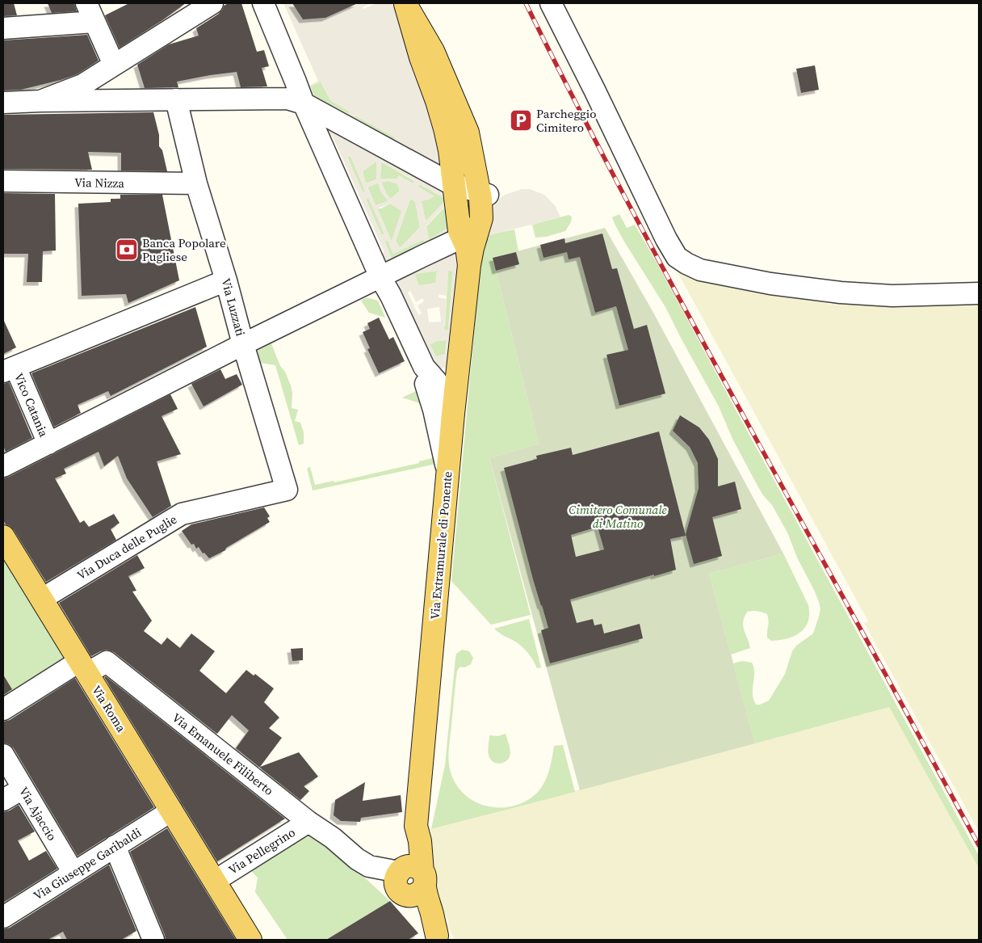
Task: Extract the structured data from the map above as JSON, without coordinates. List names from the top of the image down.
{
  "streets": {
    "main road": ["Via Extramurale di Ponente", "Via Roma"],
    "street": [
      "Via Nizza",
      "Via Luzzati",
      "Vico Catania",
      "Via Duca delle Puglie",
      "Via Emanuele Filiberto",
      "Via Ajaccio",
      "Via Pellegrino",
      "Via Giuseppe Garibaldi"
    ]
  },
  "crossings": [
    ["Via Nizza", "Via Luzzati"],
    ["Via Luzzati", "Via Duca delle Puglie"],
    ["Via Extramurale di Ponente", "Via Emanuele Filiberto"],
    ["Via Duca delle Puglie", "Via Roma"],
    ["Via Roma", "Via Emanuele Filiberto"],
    ["Via Roma", "Via Pellegrino"],
    ["Via Roma", "Via Giuseppe Garibaldi"],
    ["Via Emanuele Filiberto", "Via Pellegrino"],
    ["Via Ajaccio", "Via Giuseppe Garibaldi"]
  ],
  "parks": ["Cimitero Comunale di Matino"],
  "places": {
    "parking": ["Parcheggio Cimitero"],
    "bank": ["Banca Popolare Pugliese"]
  }
}
